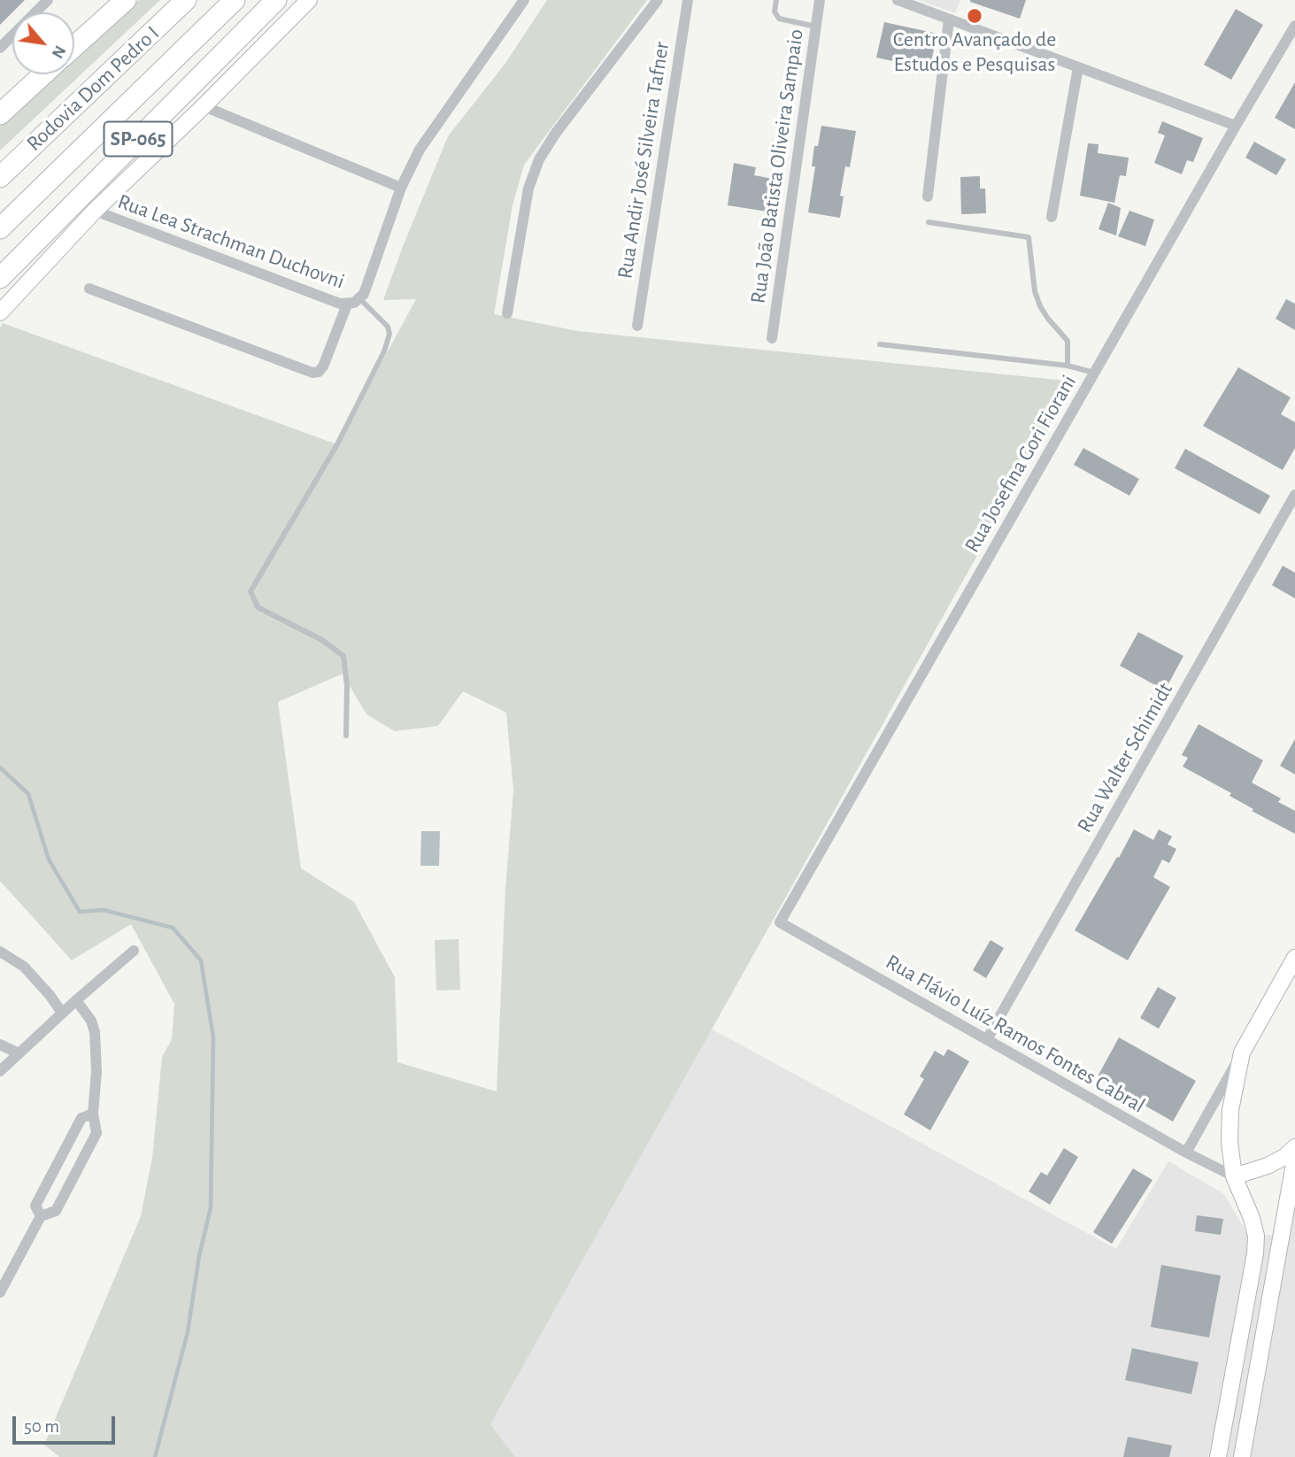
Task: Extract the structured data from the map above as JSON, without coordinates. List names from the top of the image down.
{
  "streets": {
    "highway": ["Rodovia Dom Pedro I", "SP-065"],
    "street": [
      "Rua Andir José Silveira Tafner",
      "Rua João Batista Oliveira Sampaio",
      "Rua Lea Strachman Duchovni",
      "Rua Josefina Gori Fiorani",
      "Rua Walter Schimidt",
      "Rua Flávio Luíz Ramos Fontes Cabral"
    ]
  },
  "crossings": [
    ["Rua Josefina Gori Fiorani", "Rua Flávio Luíz Ramos Fontes Cabral"],
    ["Rua Walter Schimidt", "Rua Flávio Luíz Ramos Fontes Cabral"]
  ],
  "places": ["Centro Avançado de Estudos e Pesquisas"],
  "scale_bar": "50 m",
  "north": "bottom right"
}
